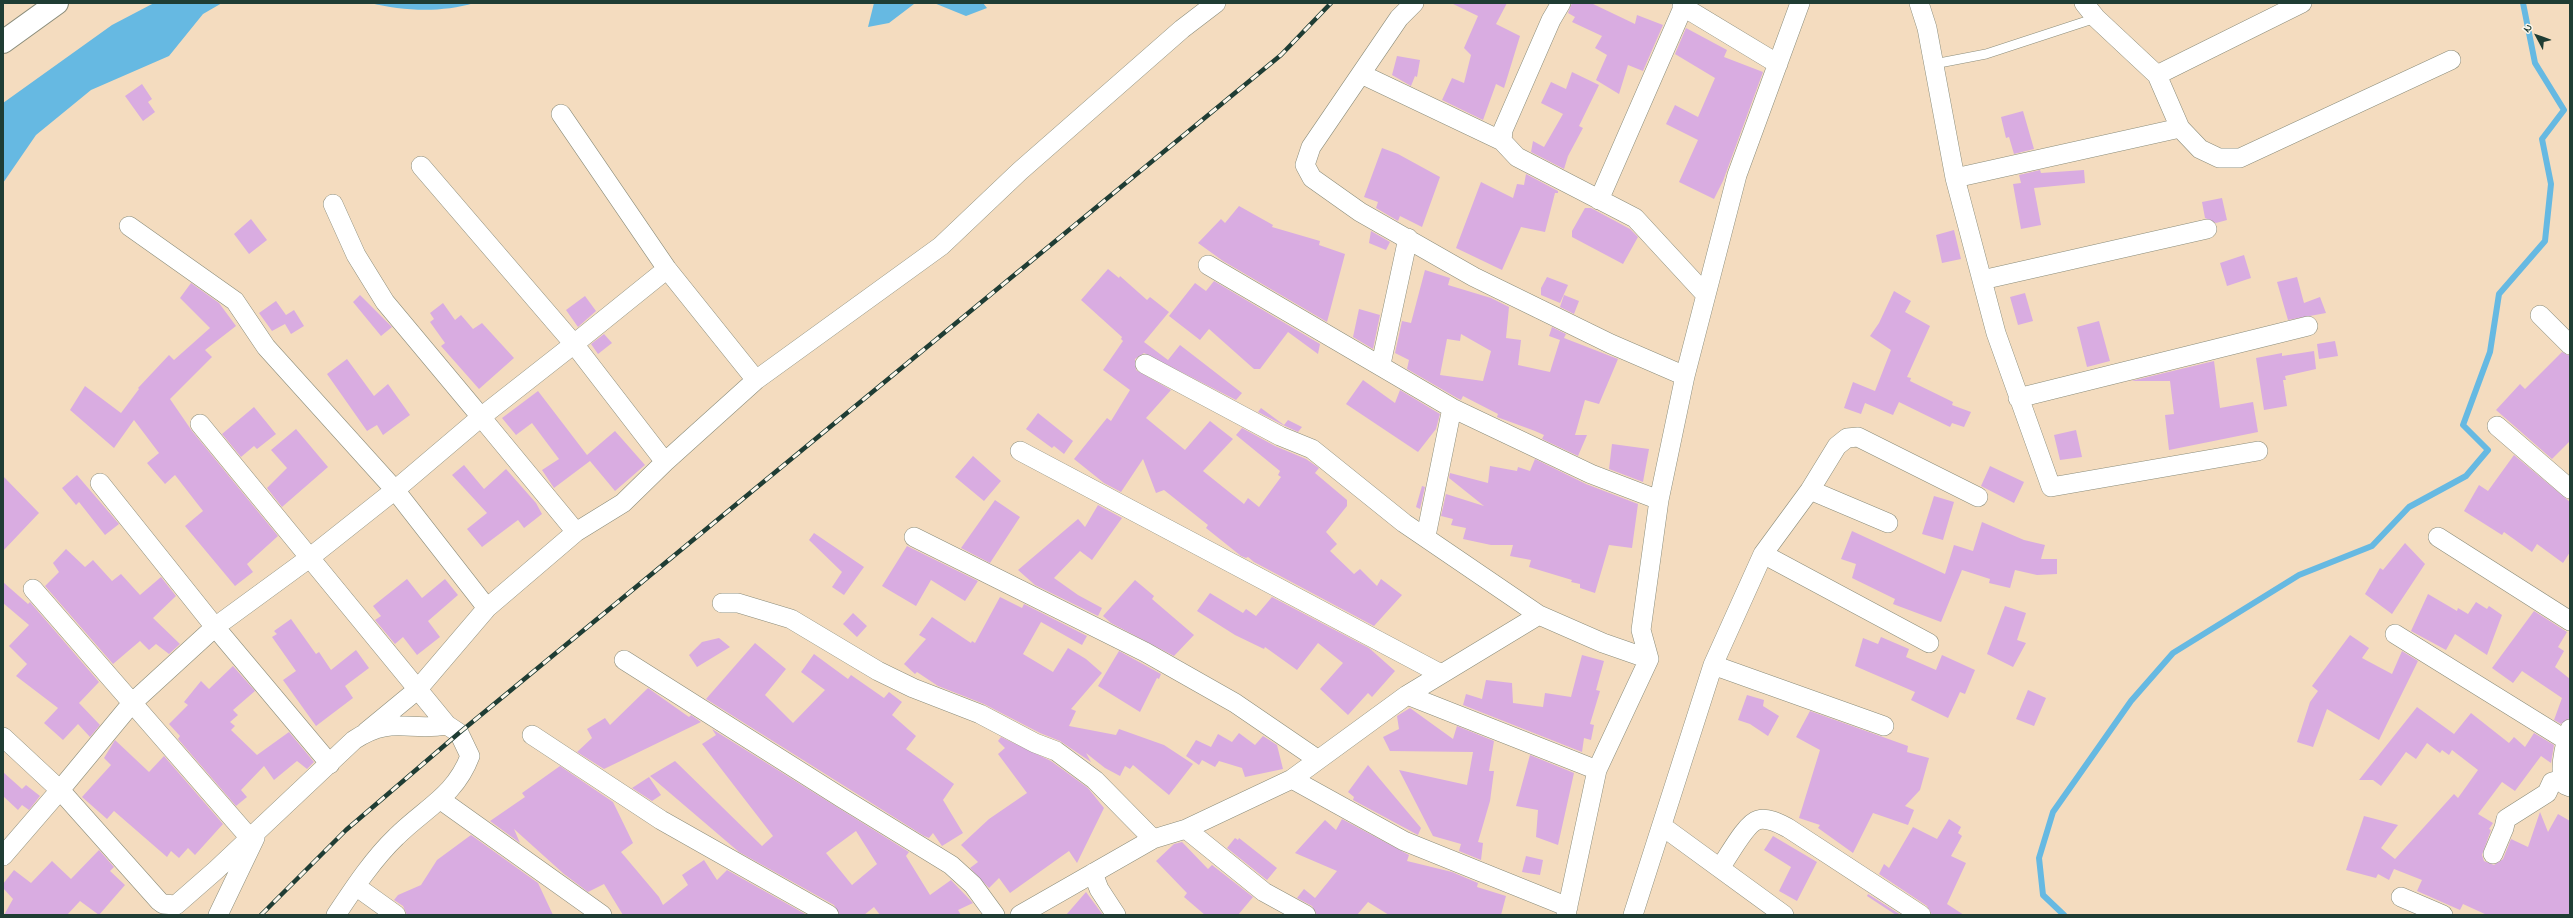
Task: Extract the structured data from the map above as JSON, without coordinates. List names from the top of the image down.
{
  "north": "top left"
}
